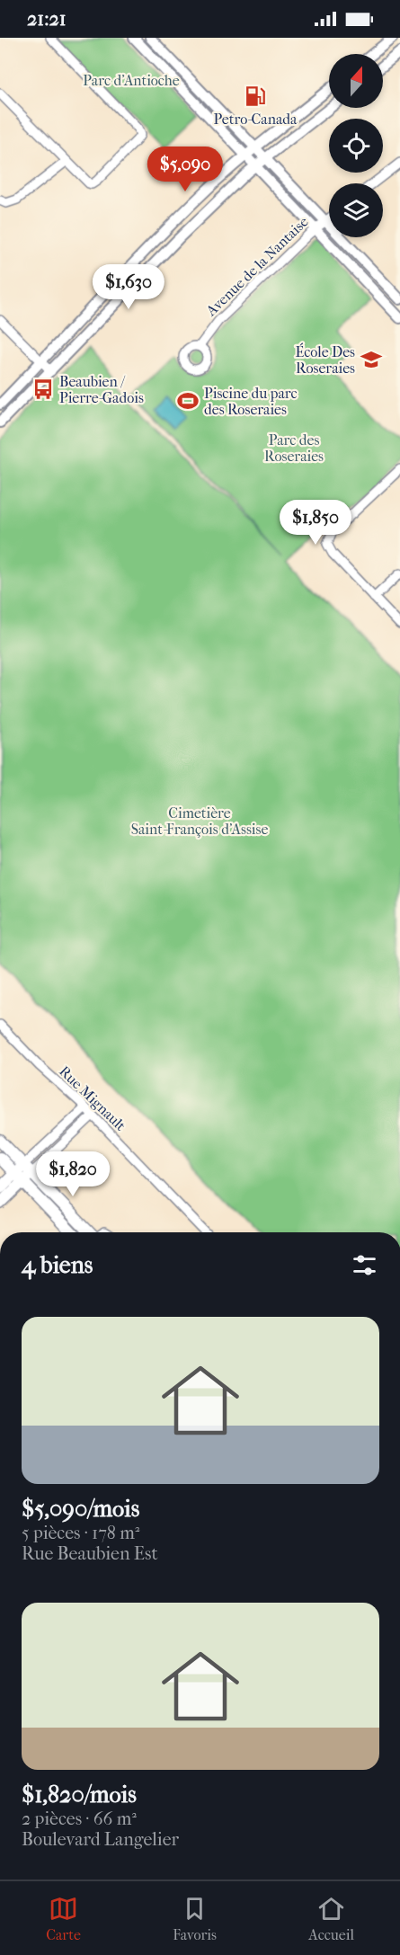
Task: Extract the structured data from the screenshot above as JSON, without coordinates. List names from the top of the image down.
{
  "streets": {
    "street": ["Avenue de la Nantaise", "Rue Mignault"]
  },
  "parks": ["Parc d'Antioche", "Parc des Roseraies", "Cimetière Saint-François d'Assise"],
  "places": {
    "fuel station": ["Petro-Canada"],
    "school or university": ["École Des Roseraies"],
    "bus stop": ["Beaubien / Pierre-Gadois"],
    "sports": ["Piscine du parc des Roseraies"]
  },
  "north": "top",
  "page": {
    "status": "21:21",
    "price": [
      "$5,090",
      "$1,630",
      "$1,850",
      "$1,820"
    ],
    "heading": "4 biens",
    "list": [
      {
        "name": "$5,090/mois",
        "note": "5 pièces · 178 m² · Rue Beaubien Est"
      },
      {
        "name": "$1,820/mois",
        "note": "2 pièces · 66 m² · Boulevard Langelier"
      }
    ],
    "tabs": ["Carte", "Favoris", "Accueil"]
  }
}
